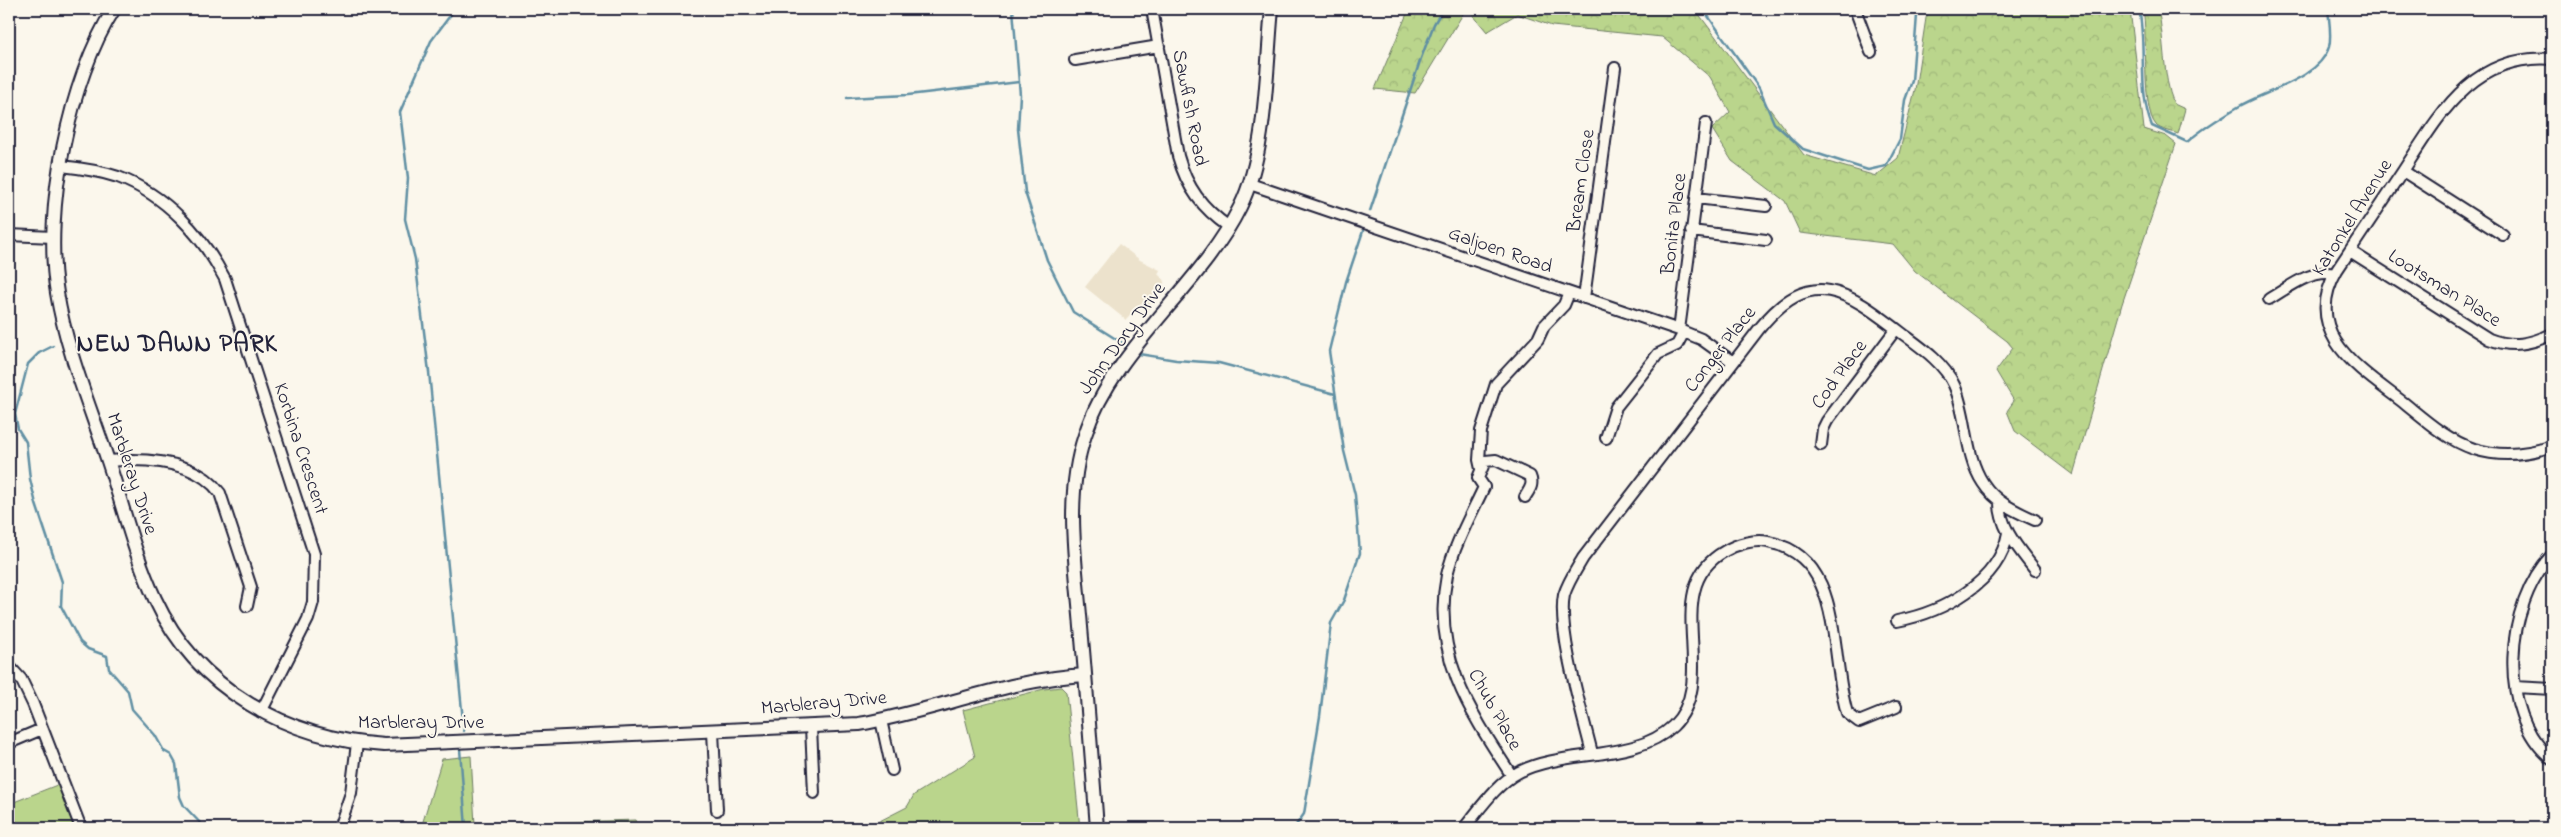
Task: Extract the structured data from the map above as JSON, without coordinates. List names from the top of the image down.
{
  "streets": {
    "street": [
      "Sawfish Road",
      "Bream Close",
      "Katonkel Avenue",
      "Bonita Place",
      "Galjoen Road",
      "Lootsman Place",
      "John Dory Drive",
      "Conger Place",
      "Cod Place",
      "Korbina Crescent",
      "Marbleray Drive",
      "Chub Place"
    ]
  },
  "crossings": [
    ["Sawfish Road", "John Dory Drive"],
    ["Bream Close", "Galjoen Road"],
    ["Katonkel Avenue", "Lootsman Place"],
    ["Bonita Place", "Galjoen Road"],
    ["Galjoen Road", "John Dory Drive"],
    ["Galjoen Road", "Conger Place"],
    ["John Dory Drive", "Marbleray Drive"],
    ["Conger Place", "Cod Place"],
    ["Korbina Crescent", "Marbleray Drive"]
  ],
  "districts": ["NEW DAWN PARK"]
}
